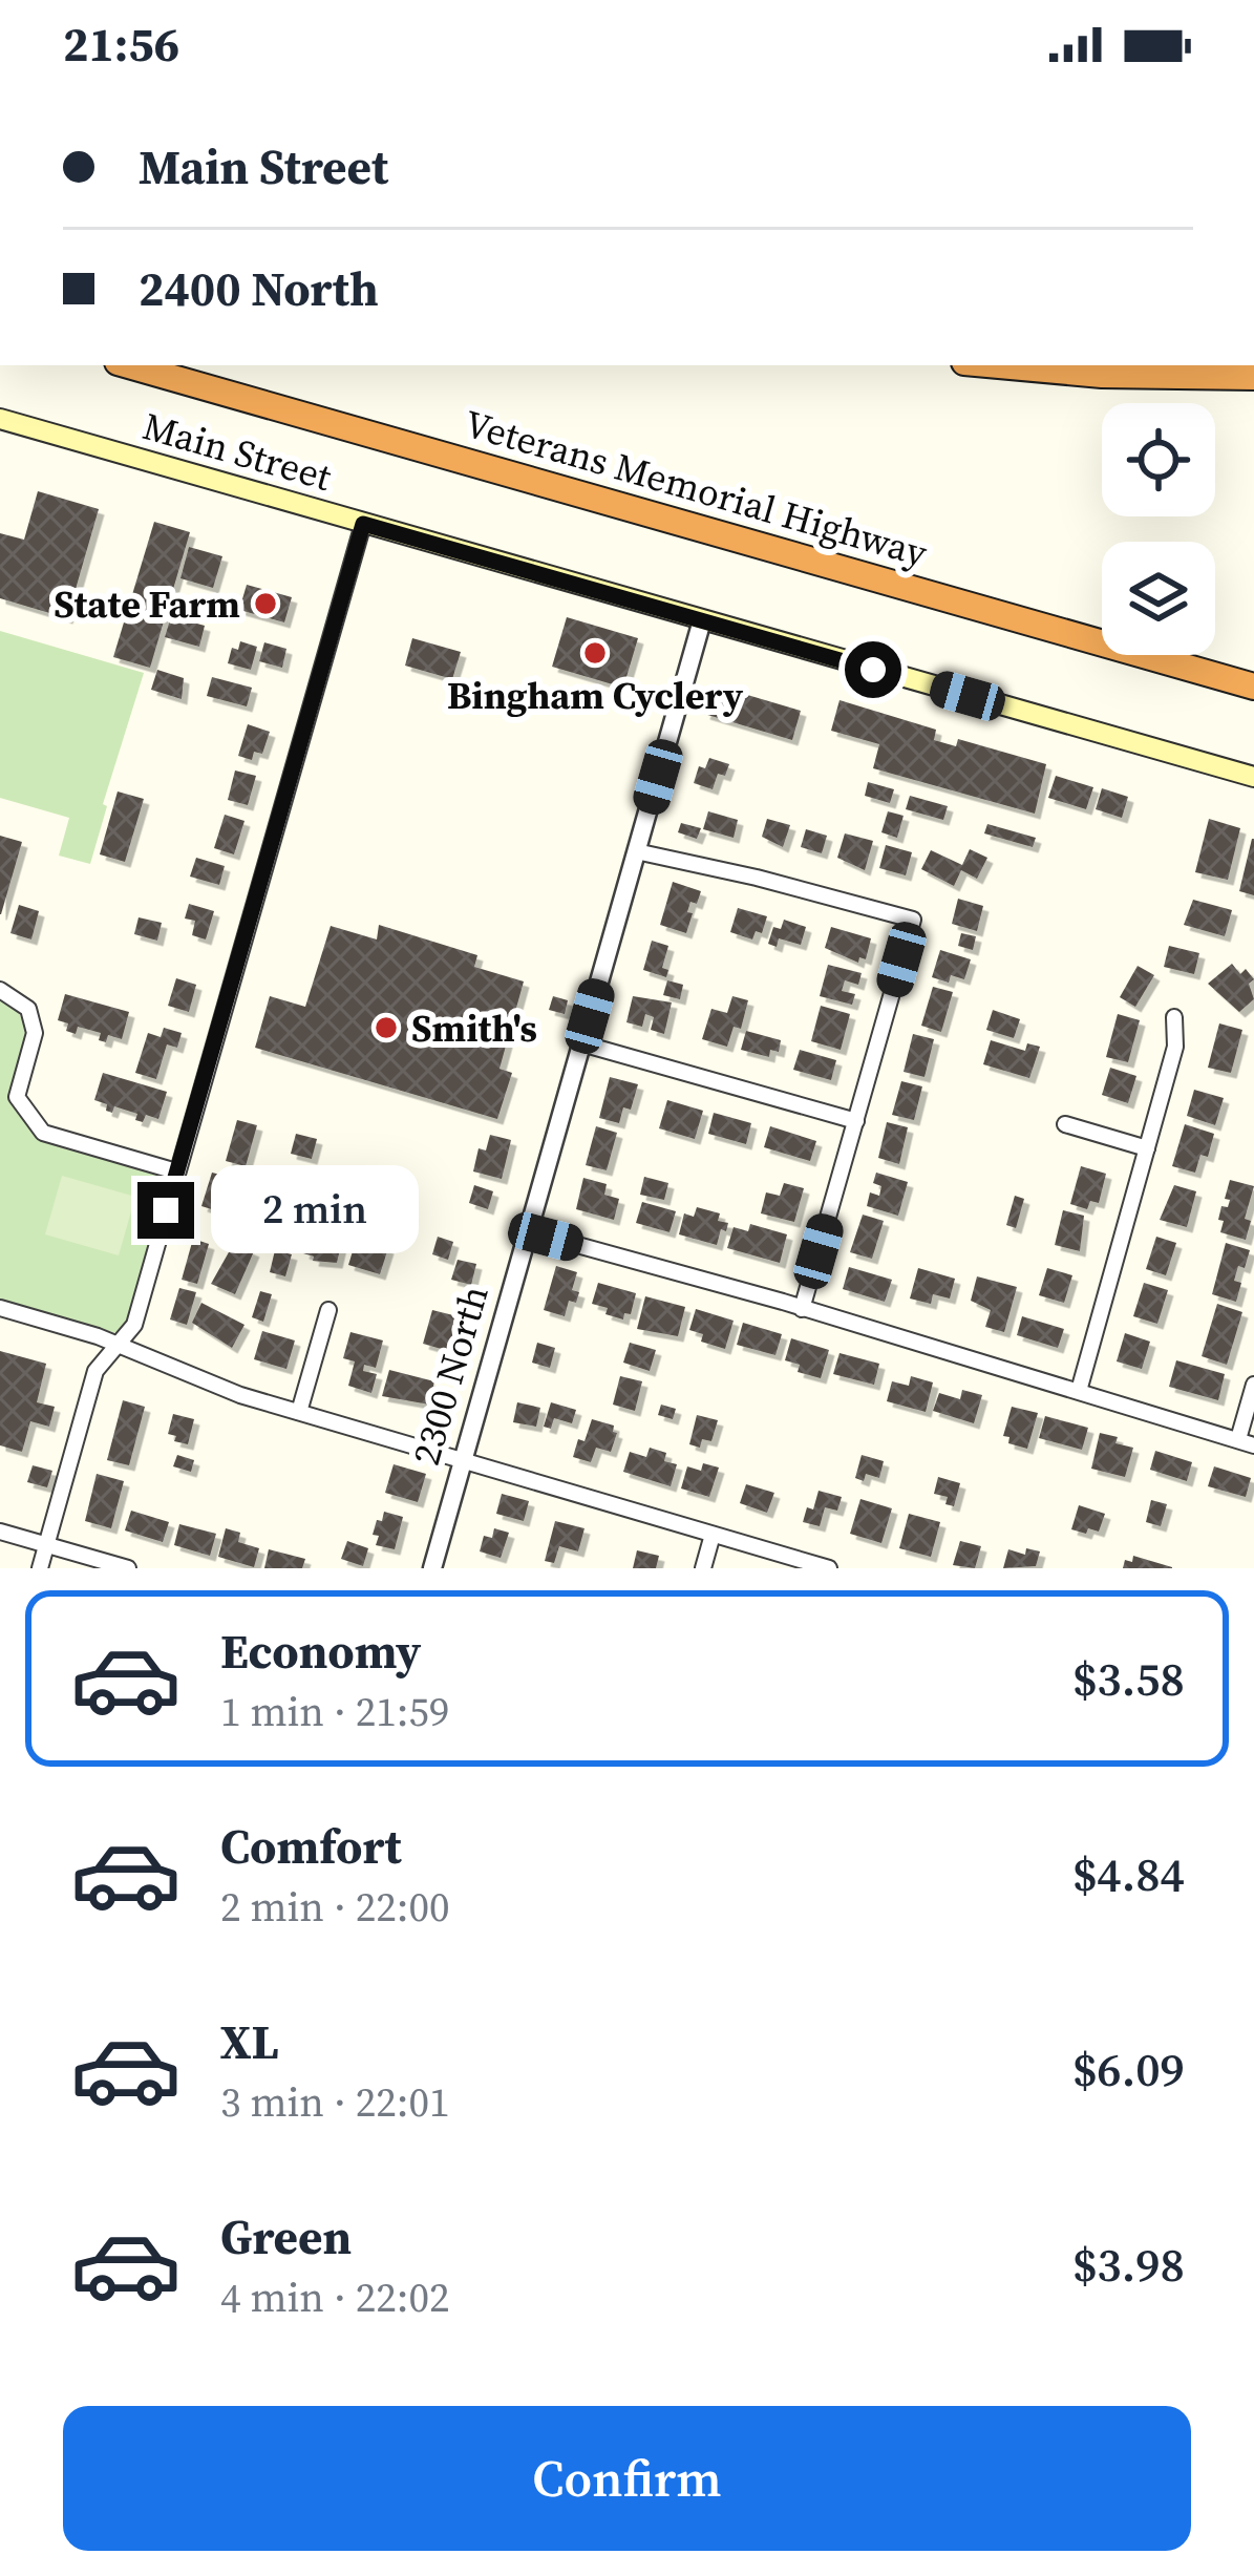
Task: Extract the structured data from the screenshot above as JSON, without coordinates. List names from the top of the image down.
{
  "streets": {
    "highway": ["Veterans Memorial Highway"],
    "main road": ["Main Street"],
    "street": ["2300 North"]
  },
  "crossings": [
    ["Main Street", "2300 North"]
  ],
  "places": ["State Farm", "Bingham Cyclery", "Smith's"],
  "page": {
    "status": "21:56",
    "banner": ["Main Street", "2400 North"],
    "bubble": "2 min",
    "list": [
      {
        "name": "Economy",
        "note": "1 min · 21:59",
        "value": "$3.58"
      },
      {
        "name": "Comfort",
        "note": "2 min · 22:00",
        "value": "$4.84"
      },
      {
        "name": "XL",
        "note": "3 min · 22:01",
        "value": "$6.09"
      },
      {
        "name": "Green",
        "note": "4 min · 22:02",
        "value": "$3.98"
      }
    ],
    "buttons": "Confirm"
  }
}
